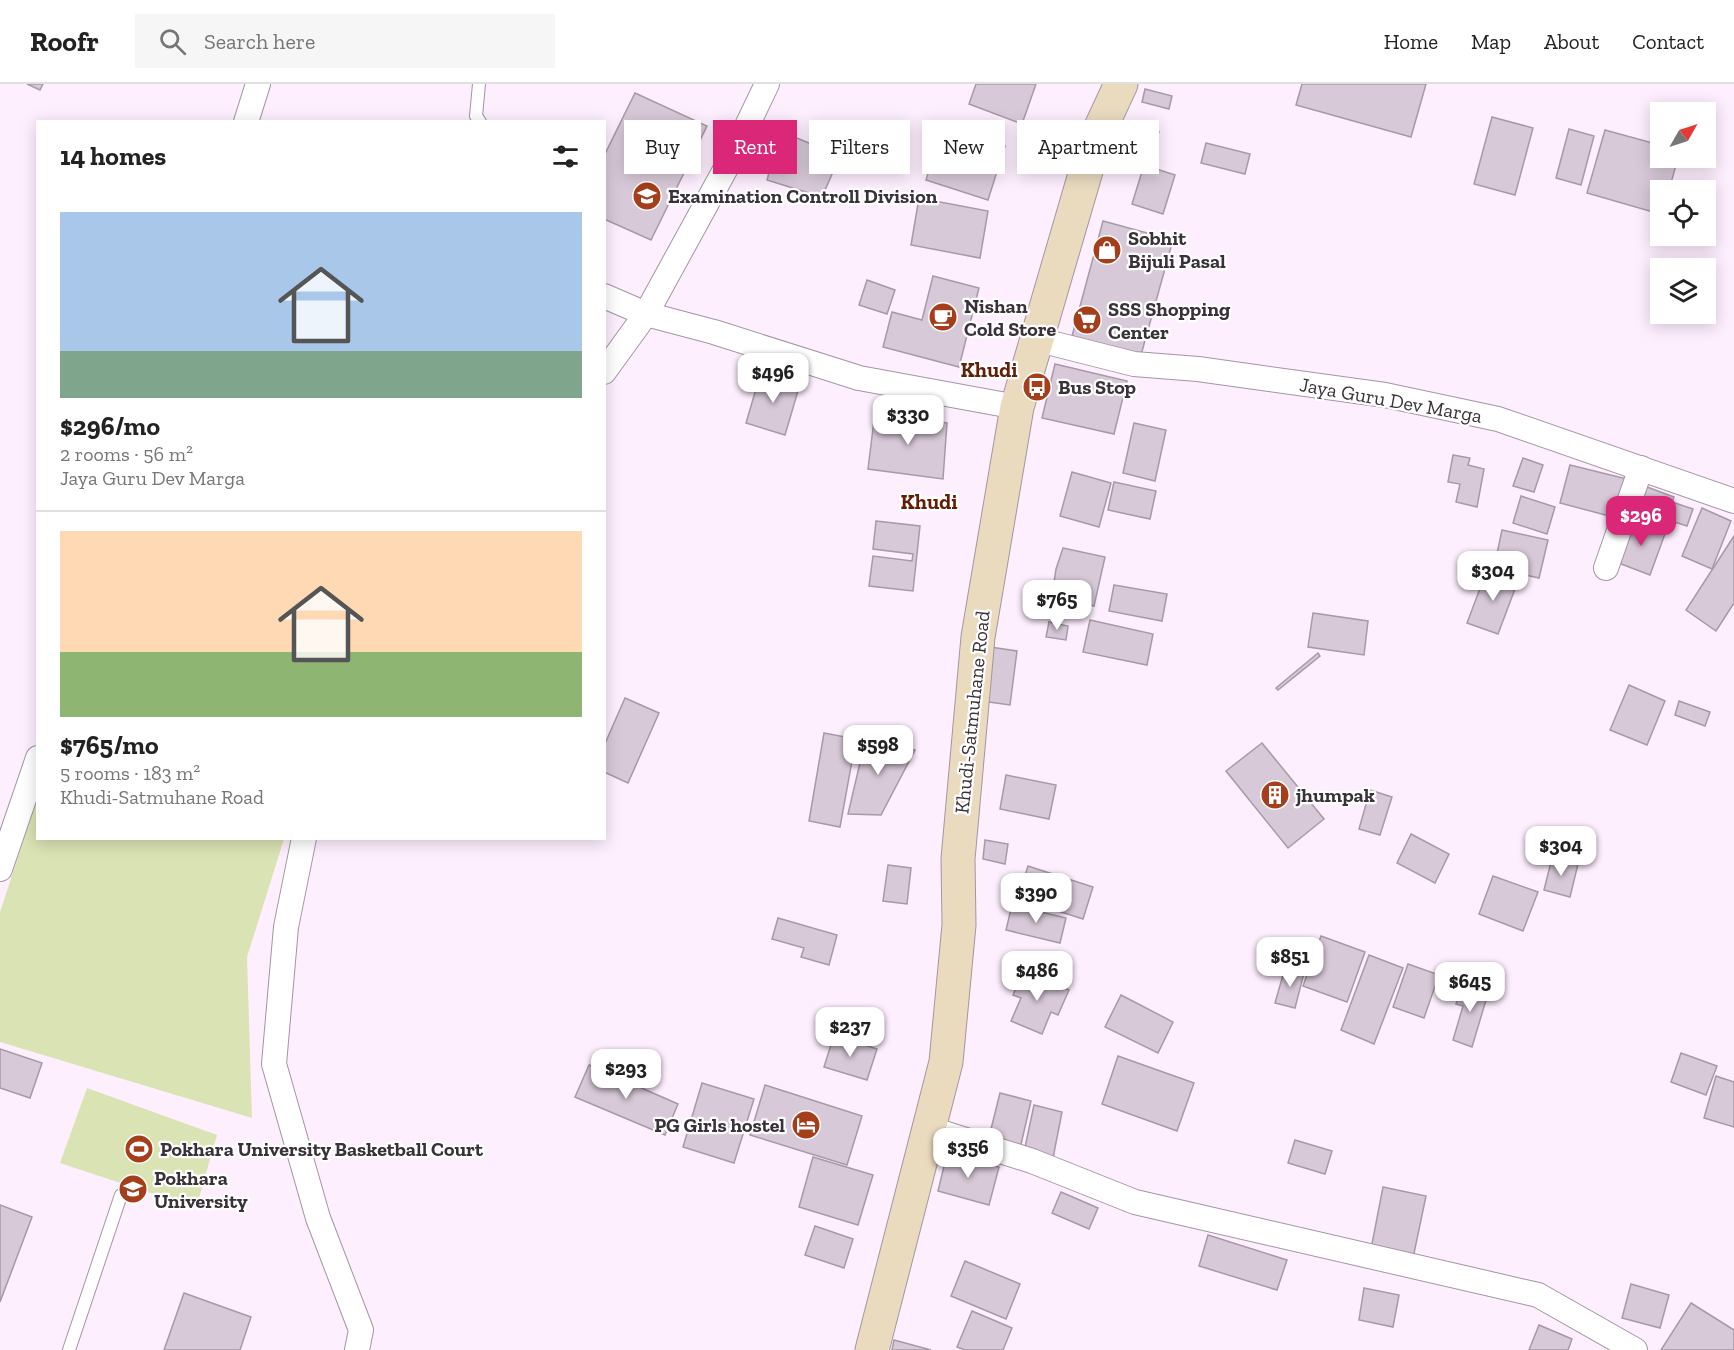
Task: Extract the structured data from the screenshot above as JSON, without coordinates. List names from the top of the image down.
{
  "streets": {
    "main road": ["Khudi-Satmuhane Road"],
    "street": ["Jaya Guru Dev Marga"]
  },
  "crossings": [
    ["Jaya Guru Dev Marga", "Khudi-Satmuhane Road"]
  ],
  "districts": ["Khudi", "Khudi"],
  "places": {
    "school or university": ["Examination Controll Division", "Pokhara University"],
    "shop": ["Sobhit Bijuli Pasal"],
    "cafe": ["Nishan Cold Store"],
    "supermarket": ["SSS Shopping Center"],
    "bus stop": ["Bus Stop"],
    "building": ["jhumpak"],
    "hotel": ["PG Girls hostel"],
    "sports": ["Pokhara University Basketball Court"]
  },
  "north": "top right",
  "page": {
    "header": "Roofr",
    "search": "Search here",
    "nav": [
      "Home",
      "Map",
      "About",
      "Contact"
    ],
    "chip": [
      "Buy",
      "Rent",
      "Filters",
      "New",
      "Apartment"
    ],
    "heading": "14 homes",
    "list": [
      {
        "name": "$296/mo",
        "note": "2 rooms · 56 m² · Jaya Guru Dev Marga"
      },
      {
        "name": "$765/mo",
        "note": "5 rooms · 183 m² · Khudi-Satmuhane Road"
      }
    ],
    "price": [
      "$496",
      "$330",
      "$296",
      "$304",
      "$765",
      "$598",
      "$304",
      "$390",
      "$851",
      "$486",
      "$645",
      "$237",
      "$293",
      "$356"
    ]
  }
}
